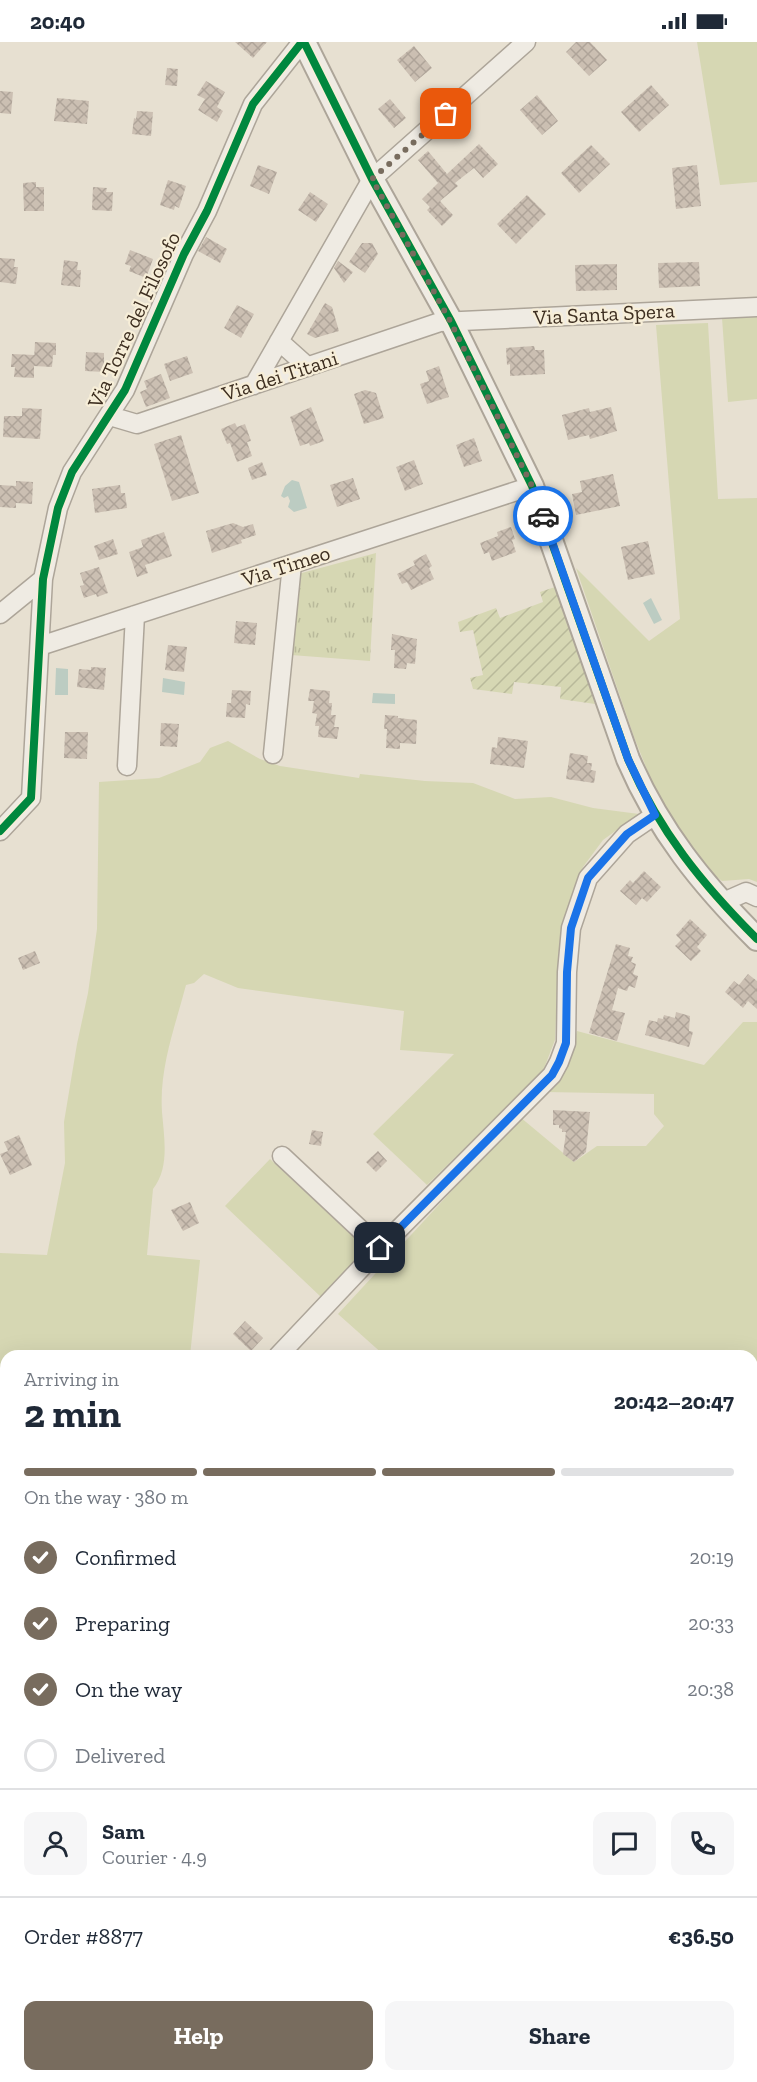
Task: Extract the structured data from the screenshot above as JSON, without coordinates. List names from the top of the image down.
{
  "streets": {
    "street": [
      "Via Santa Spera",
      "Via Torre del Filosofo",
      "Via dei Titani",
      "Via Timeo"
    ]
  },
  "crossings": [
    ["Via Santa Spera", "Via dei Titani"],
    ["Via Torre del Filosofo", "Via dei Titani"],
    ["Via Torre del Filosofo", "Via Timeo"]
  ],
  "page": {
    "status": "20:40",
    "heading": ["2 min", "Arriving in", "20:42–20:47"],
    "panel": [
      "Sam",
      "Courier · 4.9",
      "Order #8877",
      "€36.50"
    ],
    "bar": "On the way · 380 m",
    "list": [
      ["Confirmed", "20:19"],
      ["Preparing", "20:33"],
      ["On the way", "20:38"],
      "Delivered"
    ],
    "buttons": ["Help", "Share"]
  }
}
